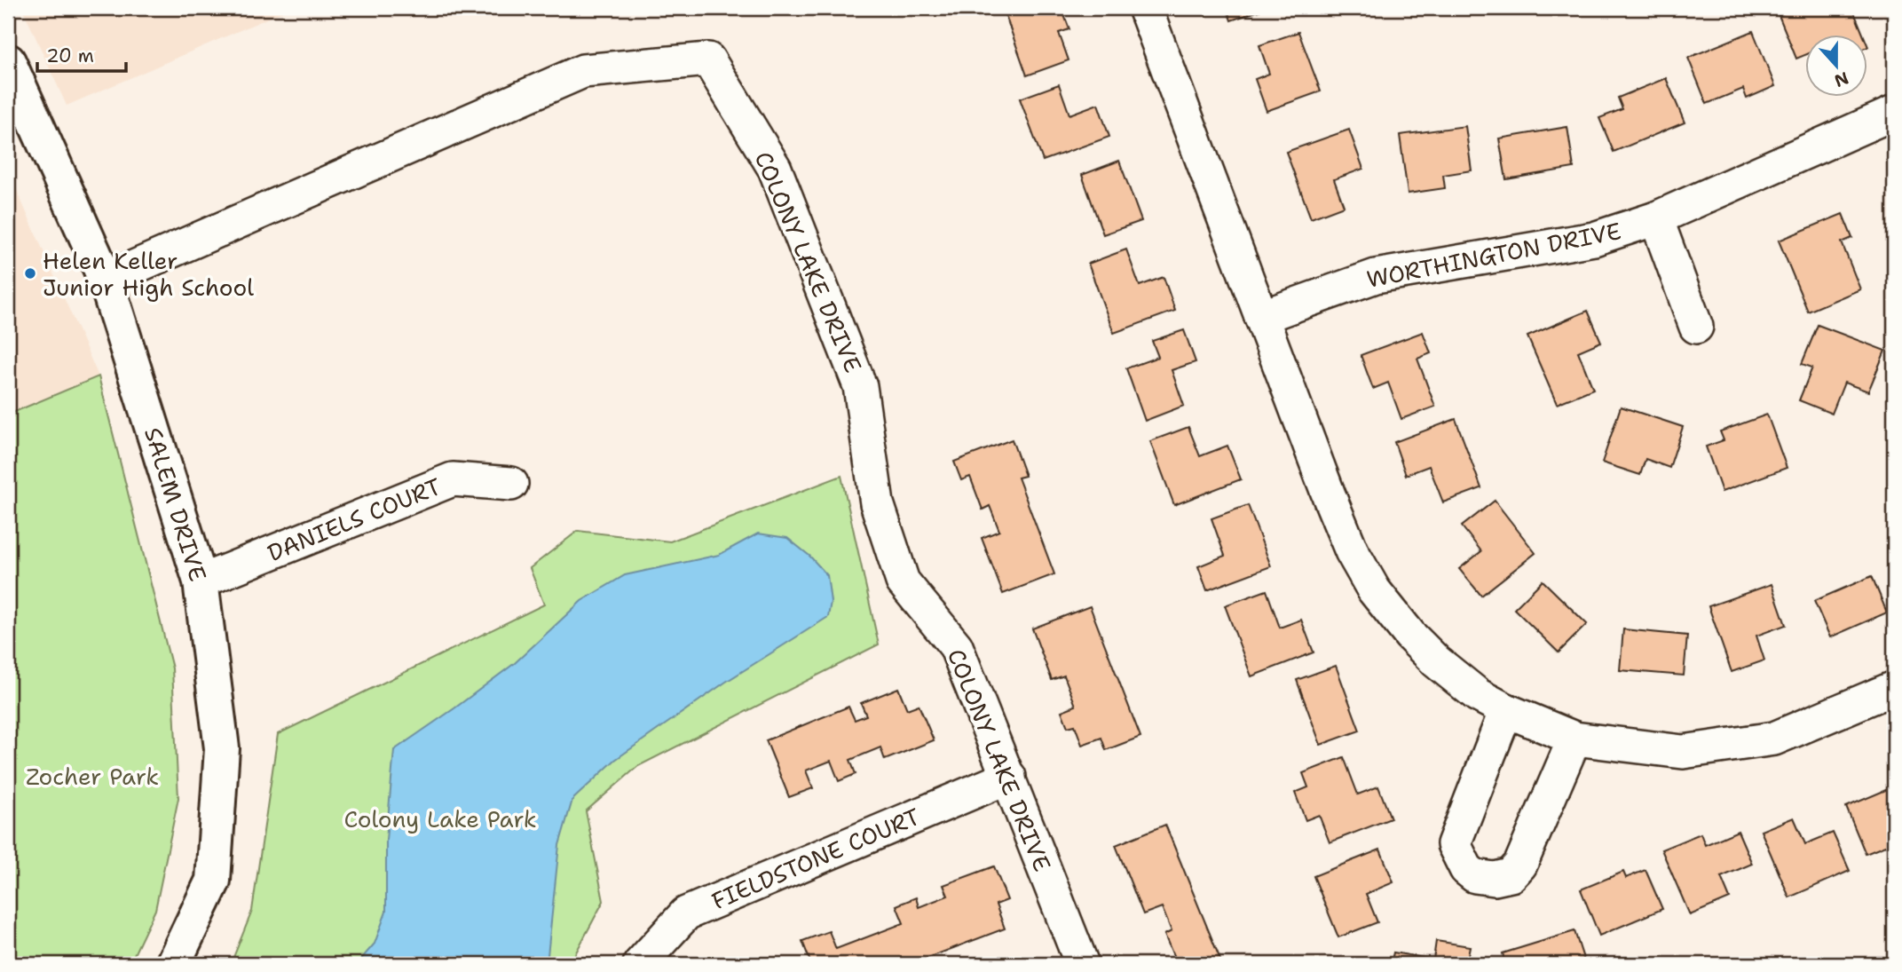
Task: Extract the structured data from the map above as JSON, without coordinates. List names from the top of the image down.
{
  "streets": {
    "street": [
      "WORTHINGTON DRIVE",
      "COLONY LAKE DRIVE",
      "SALEM DRIVE",
      "DANIELS COURT",
      "FIELDSTONE COURT"
    ]
  },
  "crossings": [
    ["COLONY LAKE DRIVE", "SALEM DRIVE"],
    ["COLONY LAKE DRIVE", "FIELDSTONE COURT"],
    ["SALEM DRIVE", "DANIELS COURT"]
  ],
  "parks": ["Zocher Park", "Colony Lake Park"],
  "places": ["Helen Keller Junior High School"],
  "scale_bar": "20 m",
  "north": "bottom"
}
